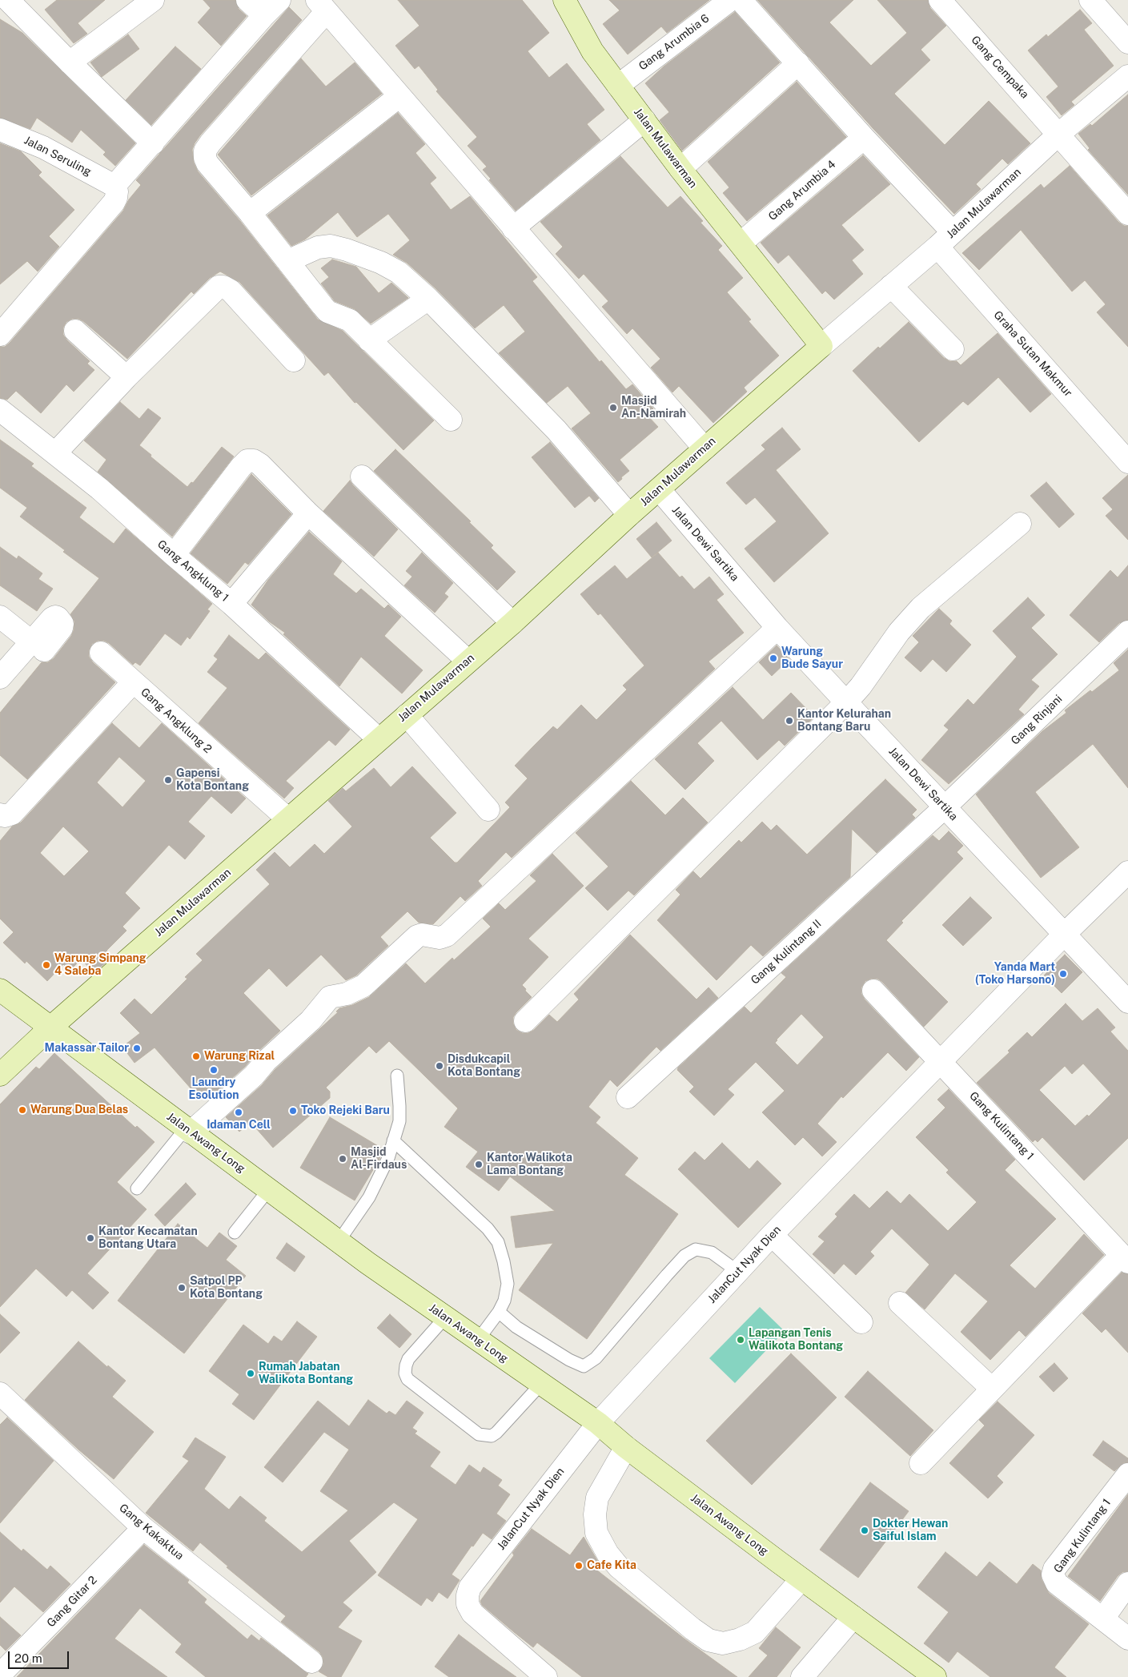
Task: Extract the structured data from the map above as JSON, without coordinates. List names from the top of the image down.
{
  "streets": {
    "street": [
      "Gang Arumbia 6",
      "Gang Cempaka",
      "Jalan Mulawarman",
      "Jalan Seruling",
      "Gang Arumbia 4",
      "Graha Sutan Makmur",
      "Jalan Dewi Sartika",
      "Gang Angklung 1",
      "Gang Rinjani",
      "Gang Angklung 2",
      "Gang Kulintang II",
      "Gang Kulintang 1",
      "Jalan Awang Long",
      "JalanCut Nyak Dien",
      "Gang Kakaktua",
      "Gang Gitar 2"
    ]
  },
  "crossings": [
    ["Gang Arumbia 6", "Jalan Mulawarman"],
    ["Gang Cempaka", "Jalan Mulawarman"],
    ["Jalan Mulawarman", "Gang Arumbia 4"],
    ["Jalan Mulawarman", "Graha Sutan Makmur"],
    ["Jalan Mulawarman", "Jalan Dewi Sartika"],
    ["Jalan Mulawarman", "Gang Angklung 1"],
    ["Jalan Mulawarman", "Gang Angklung 2"],
    ["Jalan Mulawarman", "Jalan Awang Long"],
    ["Jalan Dewi Sartika", "Gang Rinjani"],
    ["Jalan Dewi Sartika", "Gang Kulintang II"],
    ["Jalan Dewi Sartika", "JalanCut Nyak Dien"],
    ["Gang Rinjani", "Gang Kulintang II"],
    ["Gang Kulintang 1", "JalanCut Nyak Dien"],
    ["Jalan Awang Long", "JalanCut Nyak Dien"],
    ["Gang Kakaktua", "Gang Gitar 2"]
  ],
  "places": [
    "Masjid An-Namirah",
    "Warung Bude Sayur",
    "Kantor Kelurahan Bontang Baru",
    "Gapensi Kota Bontang",
    "Warung Simpang 4 Saleba",
    "Yanda Mart (Toko Harsono)",
    "Makassar Tailor",
    "Warung Rizal",
    "Disdukcapil Kota Bontang",
    "Laundry Esolution",
    "Warung Dua Belas",
    "Toko Rejeki Baru",
    "Idaman Cell",
    "Masjid Al-Firdaus",
    "Kantor Walikota Lama Bontang",
    "Kantor Kecamatan Bontang Utara",
    "Satpol PP Kota Bontang",
    "Lapangan Tenis Walikota Bontang",
    "Rumah Jabatan Walikota Bontang",
    "Dokter Hewan Saiful Islam",
    "Cafe Kita"
  ],
  "scale_bar": "20 m"
}
